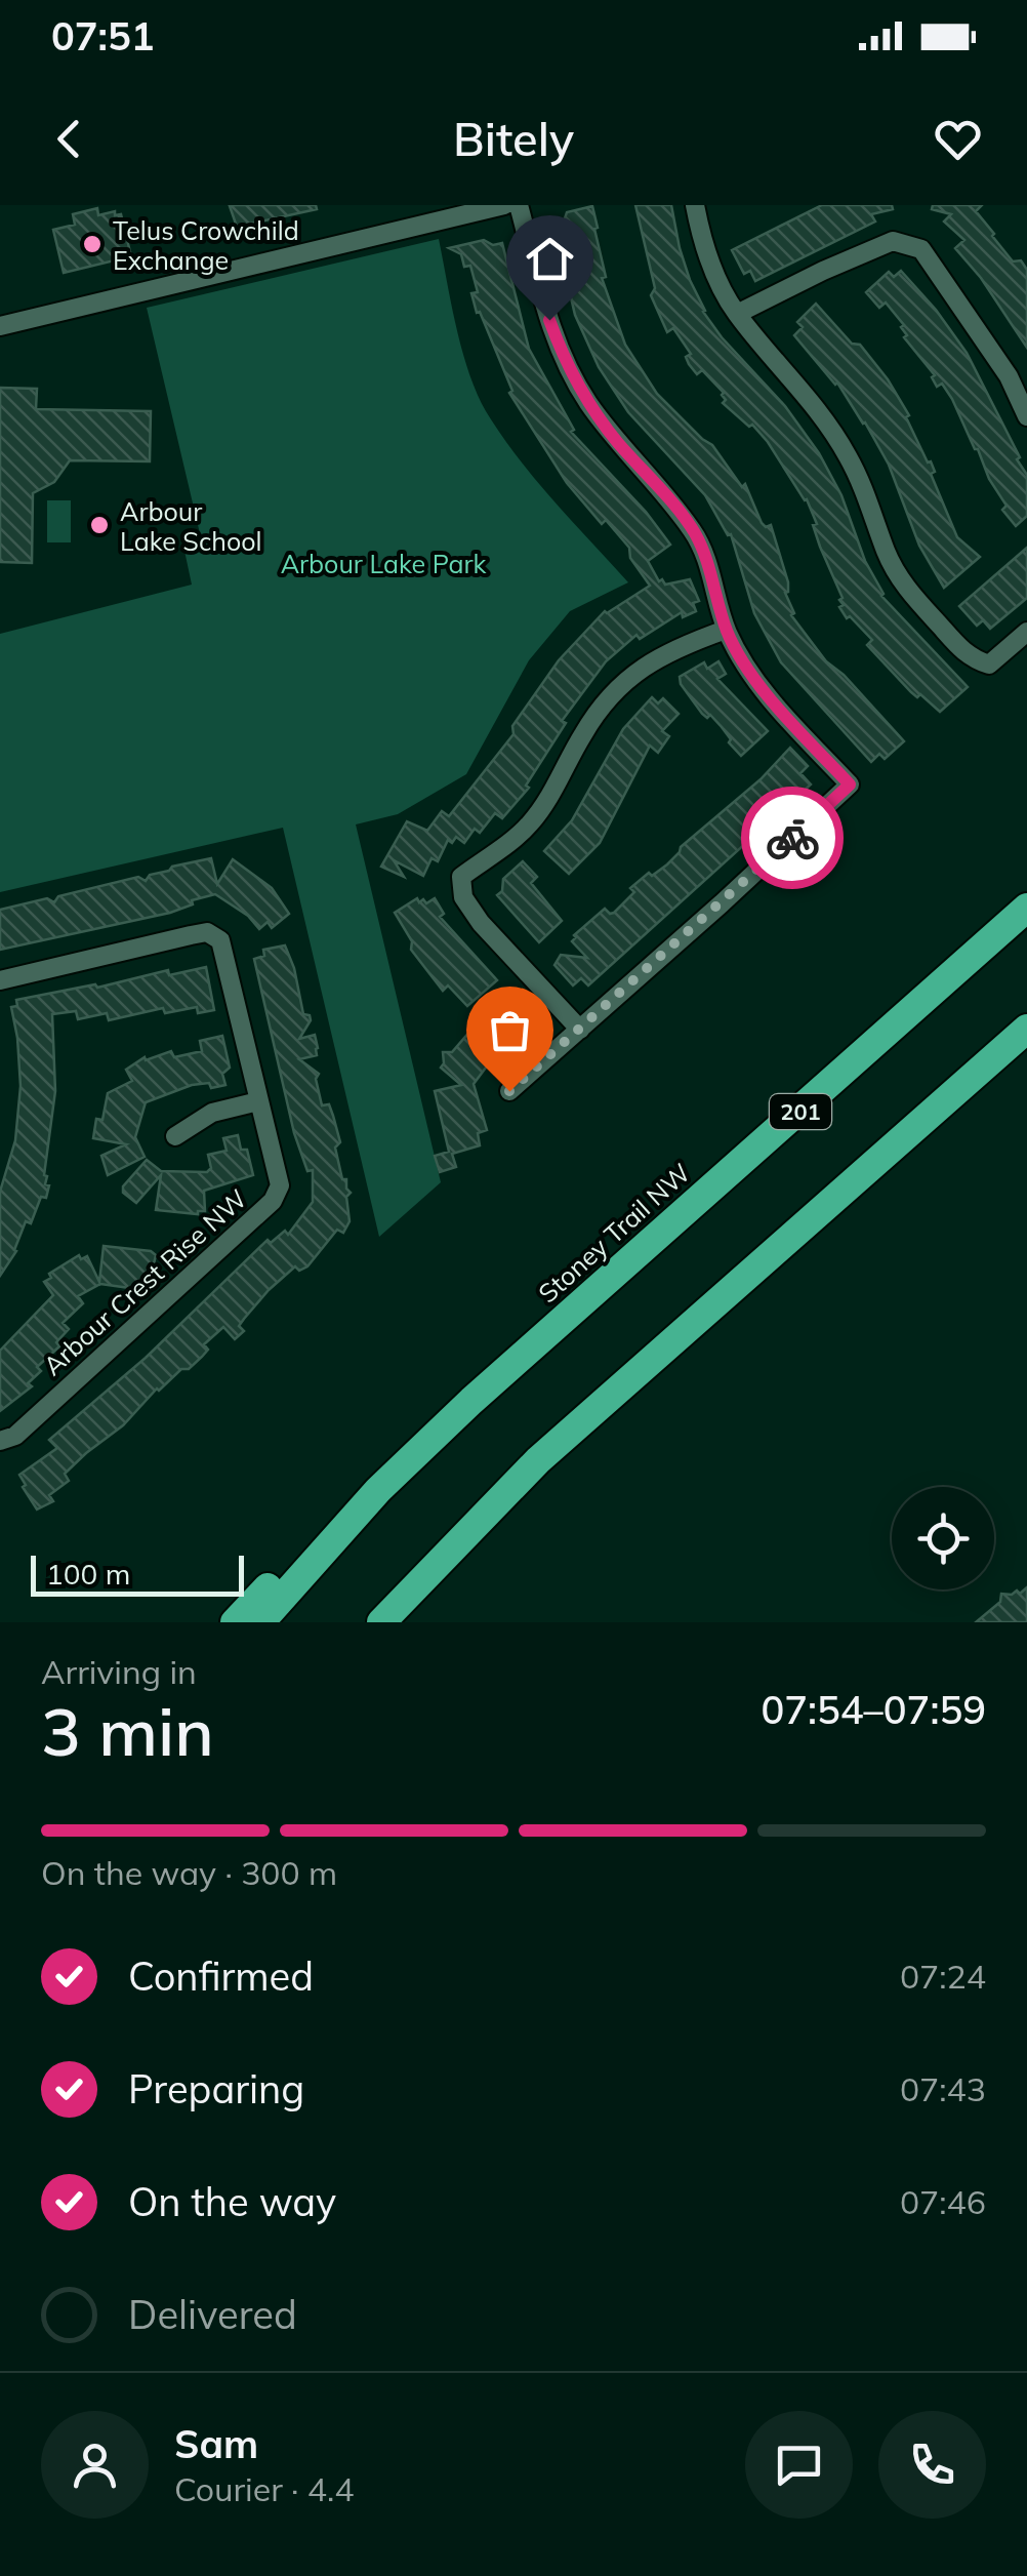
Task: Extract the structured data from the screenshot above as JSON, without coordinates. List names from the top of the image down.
{
  "streets": {
    "highway": ["201", "Stoney Trail NW"],
    "street": ["Arbour Crest Rise NW"]
  },
  "parks": ["Arbour Lake Park"],
  "places": ["Telus Crowchild Exchange", "Arbour Lake School"],
  "scale_bar": "100 m",
  "page": {
    "status": "07:51",
    "header": "Bitely",
    "scale": "100 m",
    "heading": ["3 min", "Arriving in", "07:54–07:59"],
    "panel": ["Sam", "Courier · 4.4"],
    "bar": "On the way · 300 m",
    "list": [
      ["Confirmed", "07:24"],
      ["Preparing", "07:43"],
      ["On the way", "07:46"],
      "Delivered"
    ]
  }
}
